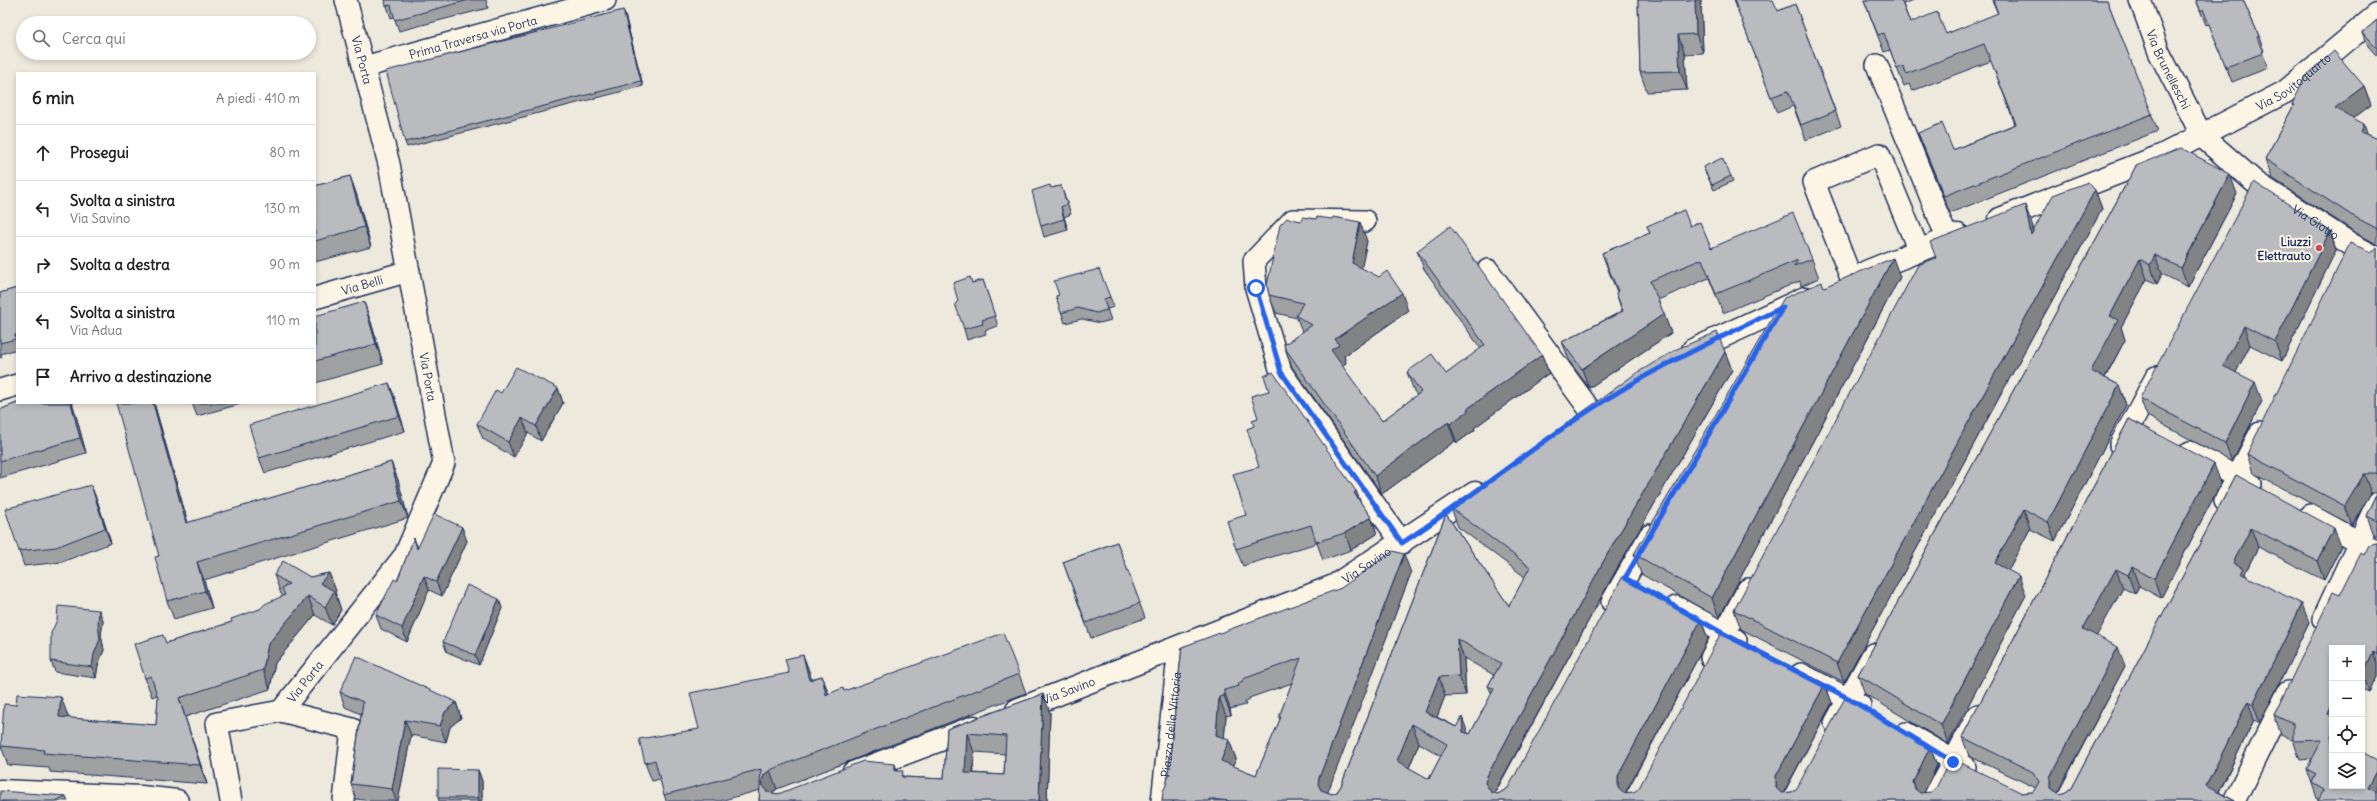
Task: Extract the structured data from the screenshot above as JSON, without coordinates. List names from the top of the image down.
{
  "streets": {
    "street": [
      "Prima Traversa via Porta",
      "Via Porta",
      "Via Brunelleschi",
      "Via Sovitoquarto",
      "Via Giotto",
      "Via Belli",
      "Via Savino",
      "Piazza della Vittoria"
    ]
  },
  "crossings": [
    ["Prima Traversa via Porta", "Via Porta"],
    ["Via Porta", "Via Belli"],
    ["Via Brunelleschi", "Via Sovitoquarto"],
    ["Via Brunelleschi", "Via Giotto"],
    ["Via Sovitoquarto", "Via Giotto"],
    ["Via Savino", "Piazza della Vittoria"]
  ],
  "places": ["Liuzzi Elettrauto"],
  "page": {
    "search": "Cerca qui",
    "heading": ["6 min", "A piedi · 410 m"],
    "list": [
      ["Prosegui", "80 m"],
      ["Svolta a sinistra", "Via Savino", "130 m"],
      ["Svolta a destra", "90 m"],
      ["Svolta a sinistra", "Via Adua", "110 m"],
      "Arrivo a destinazione"
    ],
    "map_buttons": ["+", "−"]
  }
}
